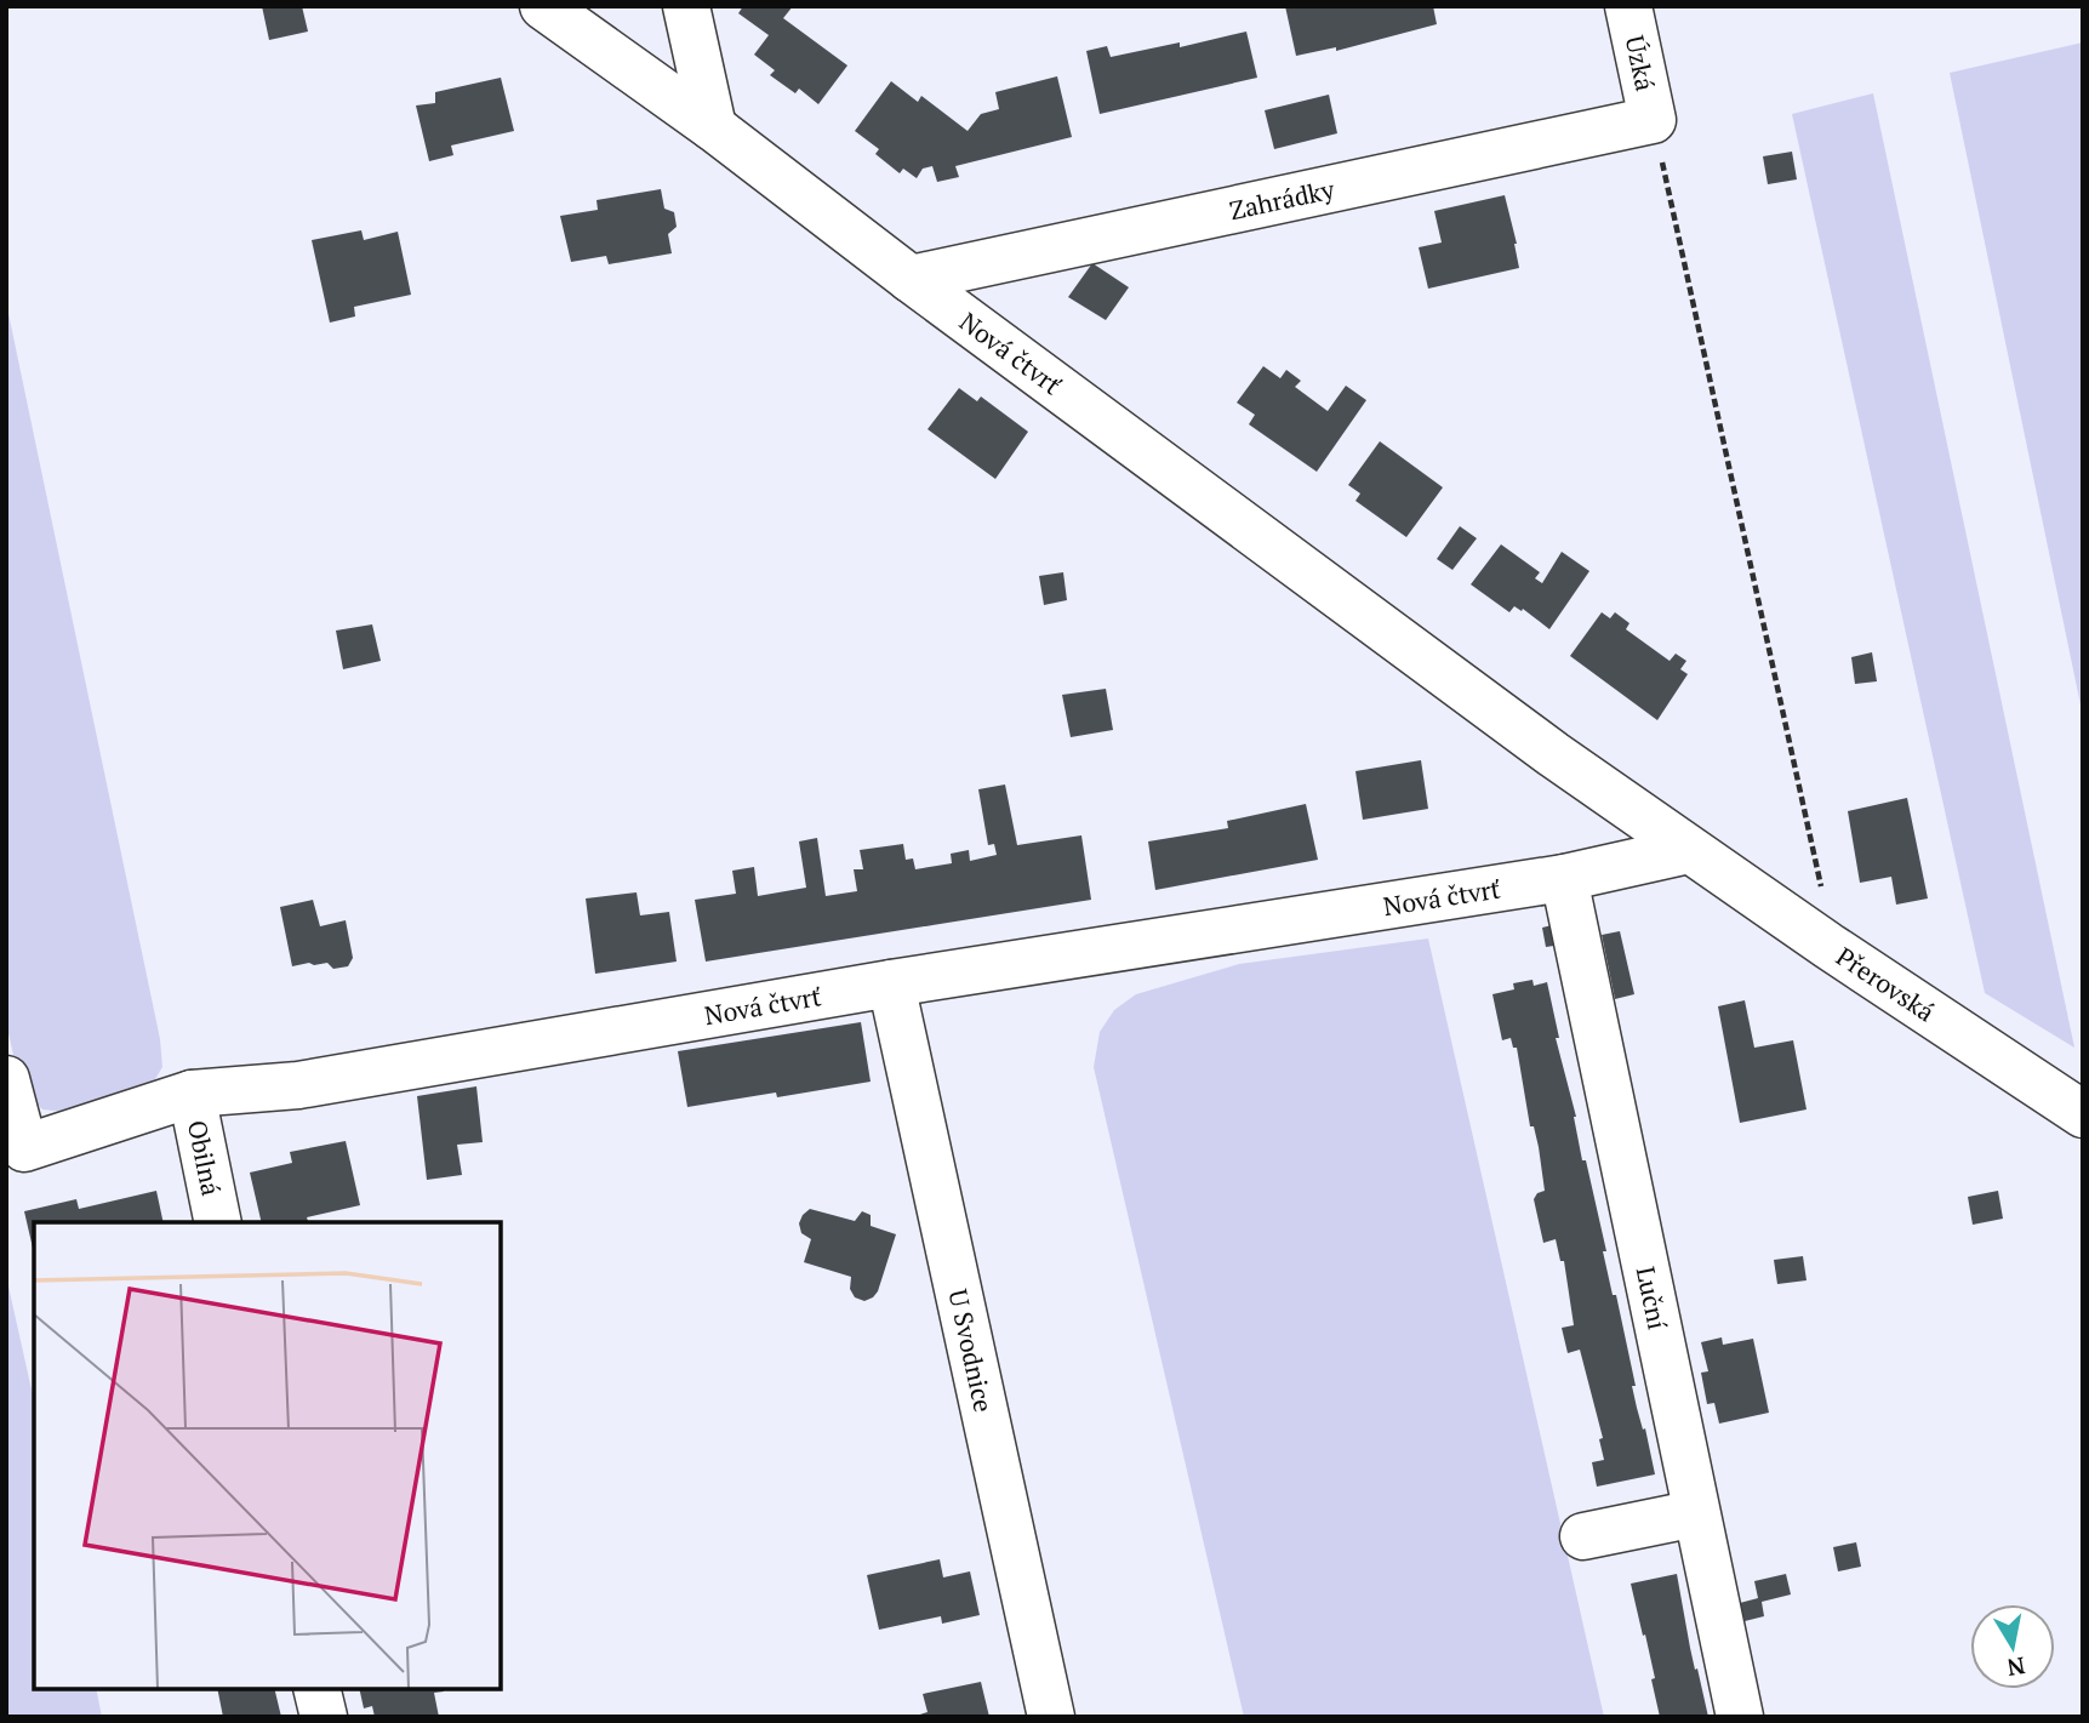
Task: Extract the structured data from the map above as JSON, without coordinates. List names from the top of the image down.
{
  "streets": {
    "street": [
      "Úzká",
      "Zahrádky",
      "Nová čtvrť",
      "Přerovská",
      "Obilná",
      "Luční",
      "U Svodnice"
    ]
  },
  "crossings": [
    ["Úzká", "Zahrádky"],
    ["Zahrádky", "Nová čtvrť"],
    ["Nová čtvrť", "Přerovská"],
    ["Nová čtvrť", "Obilná"],
    ["Nová čtvrť", "Luční"],
    ["Nová čtvrť", "U Svodnice"]
  ],
  "north": "bottom"
}
